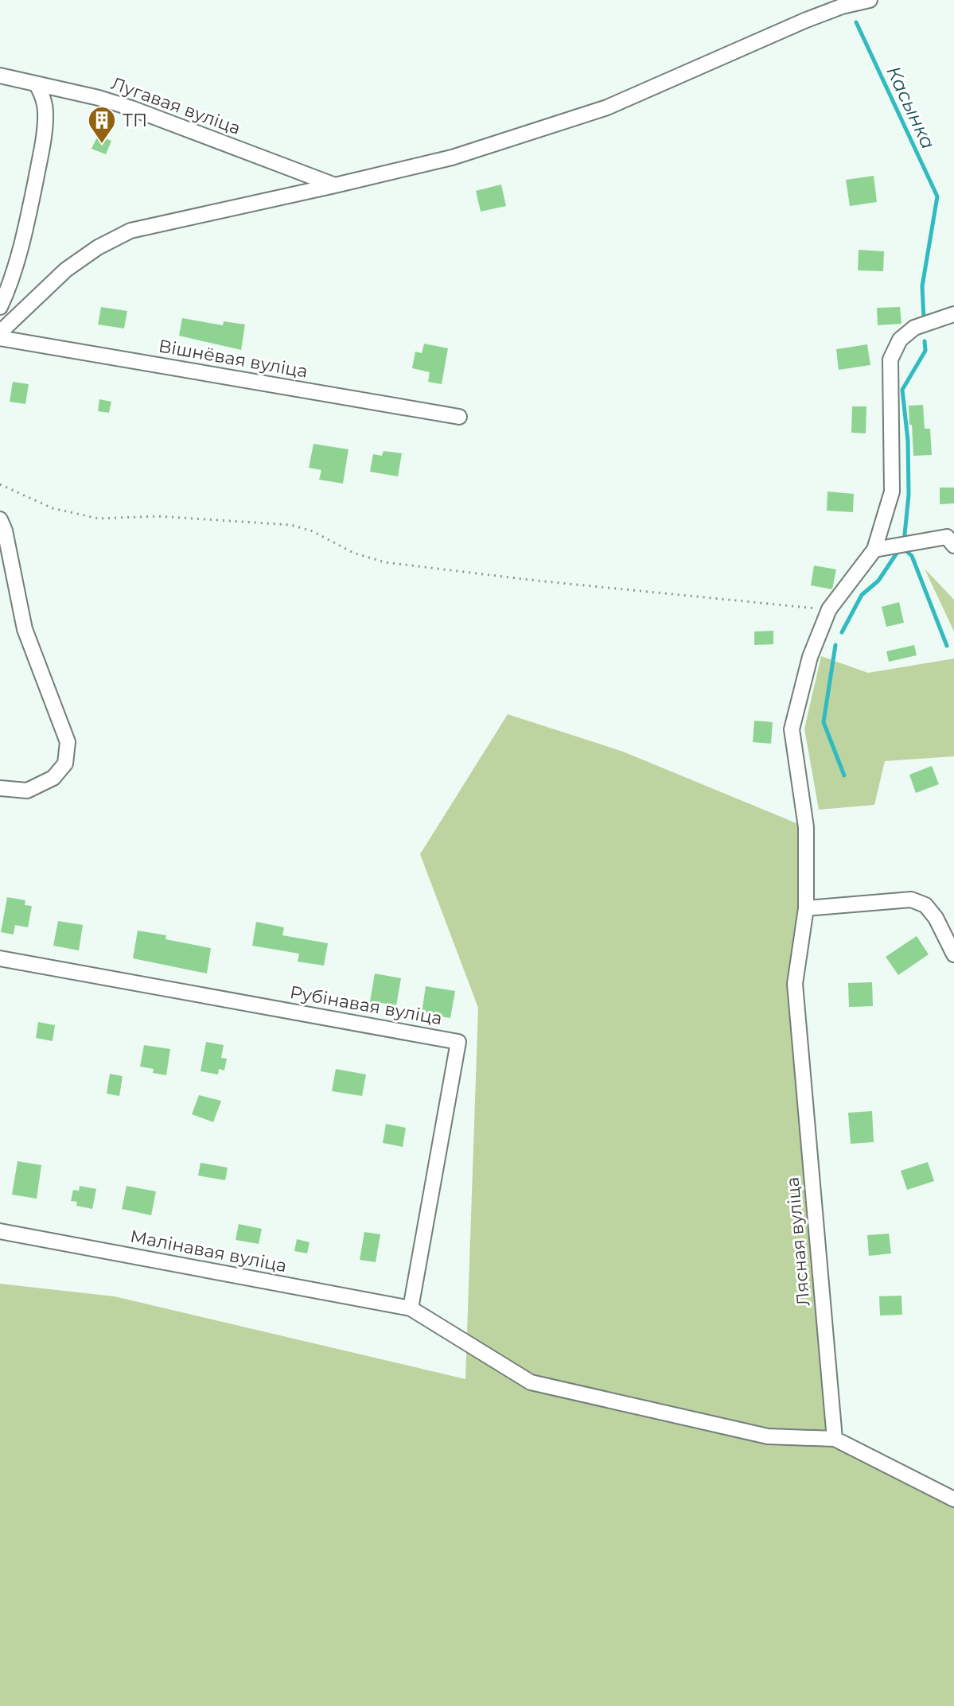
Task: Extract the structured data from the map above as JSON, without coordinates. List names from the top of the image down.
{
  "streets": {
    "street": [
      "Лугавая вуліца",
      "Вішнёвая вуліца",
      "Рубінавая вуліца",
      "Лясная вуліца",
      "Малінавая вуліца"
    ]
  },
  "crossings": [
    ["Рубінавая вуліца", "Малінавая вуліца"]
  ],
  "water": ["Касынка"],
  "places": {
    "building": ["ТП"]
  }
}
